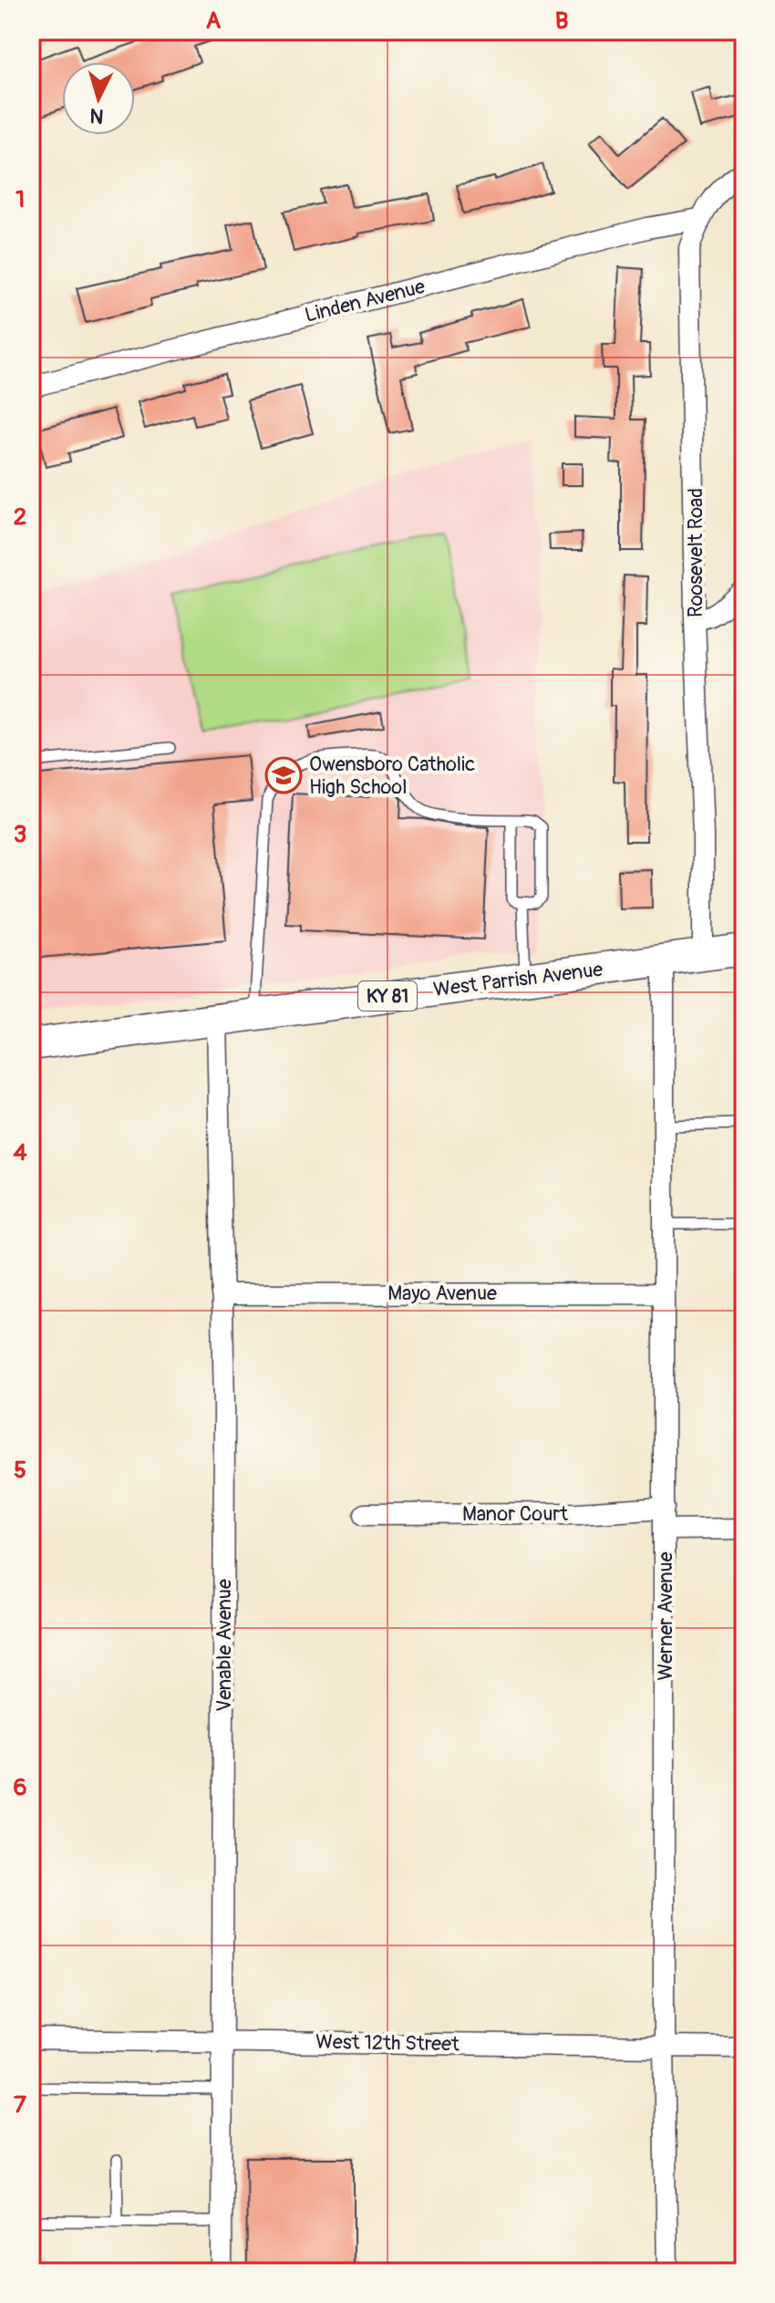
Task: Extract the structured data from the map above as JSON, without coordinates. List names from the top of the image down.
{
  "streets": {
    "main road": ["West Parrish Avenue", "KY 81"],
    "street": [
      "Linden Avenue",
      "Roosevelt Road",
      "Mayo Avenue",
      "Manor Court",
      "Werner Avenue",
      "Venable Avenue",
      "West 12th Street"
    ]
  },
  "crossings": [
    ["Linden Avenue", "Roosevelt Road"],
    ["Roosevelt Road", "West Parrish Avenue"],
    ["West Parrish Avenue", "Werner Avenue"],
    ["West Parrish Avenue", "Venable Avenue"],
    ["Mayo Avenue", "Werner Avenue"],
    ["Mayo Avenue", "Venable Avenue"],
    ["Manor Court", "Werner Avenue"],
    ["Werner Avenue", "West 12th Street"],
    ["Venable Avenue", "West 12th Street"]
  ],
  "places": {
    "school or university": ["Owensboro Catholic High School"]
  },
  "north": "bottom",
  "grid": {
    "columns": ["A", "B"],
    "rows": [
      "1",
      "2",
      "3",
      "4",
      "5",
      "6",
      "7"
    ]
  }
}
